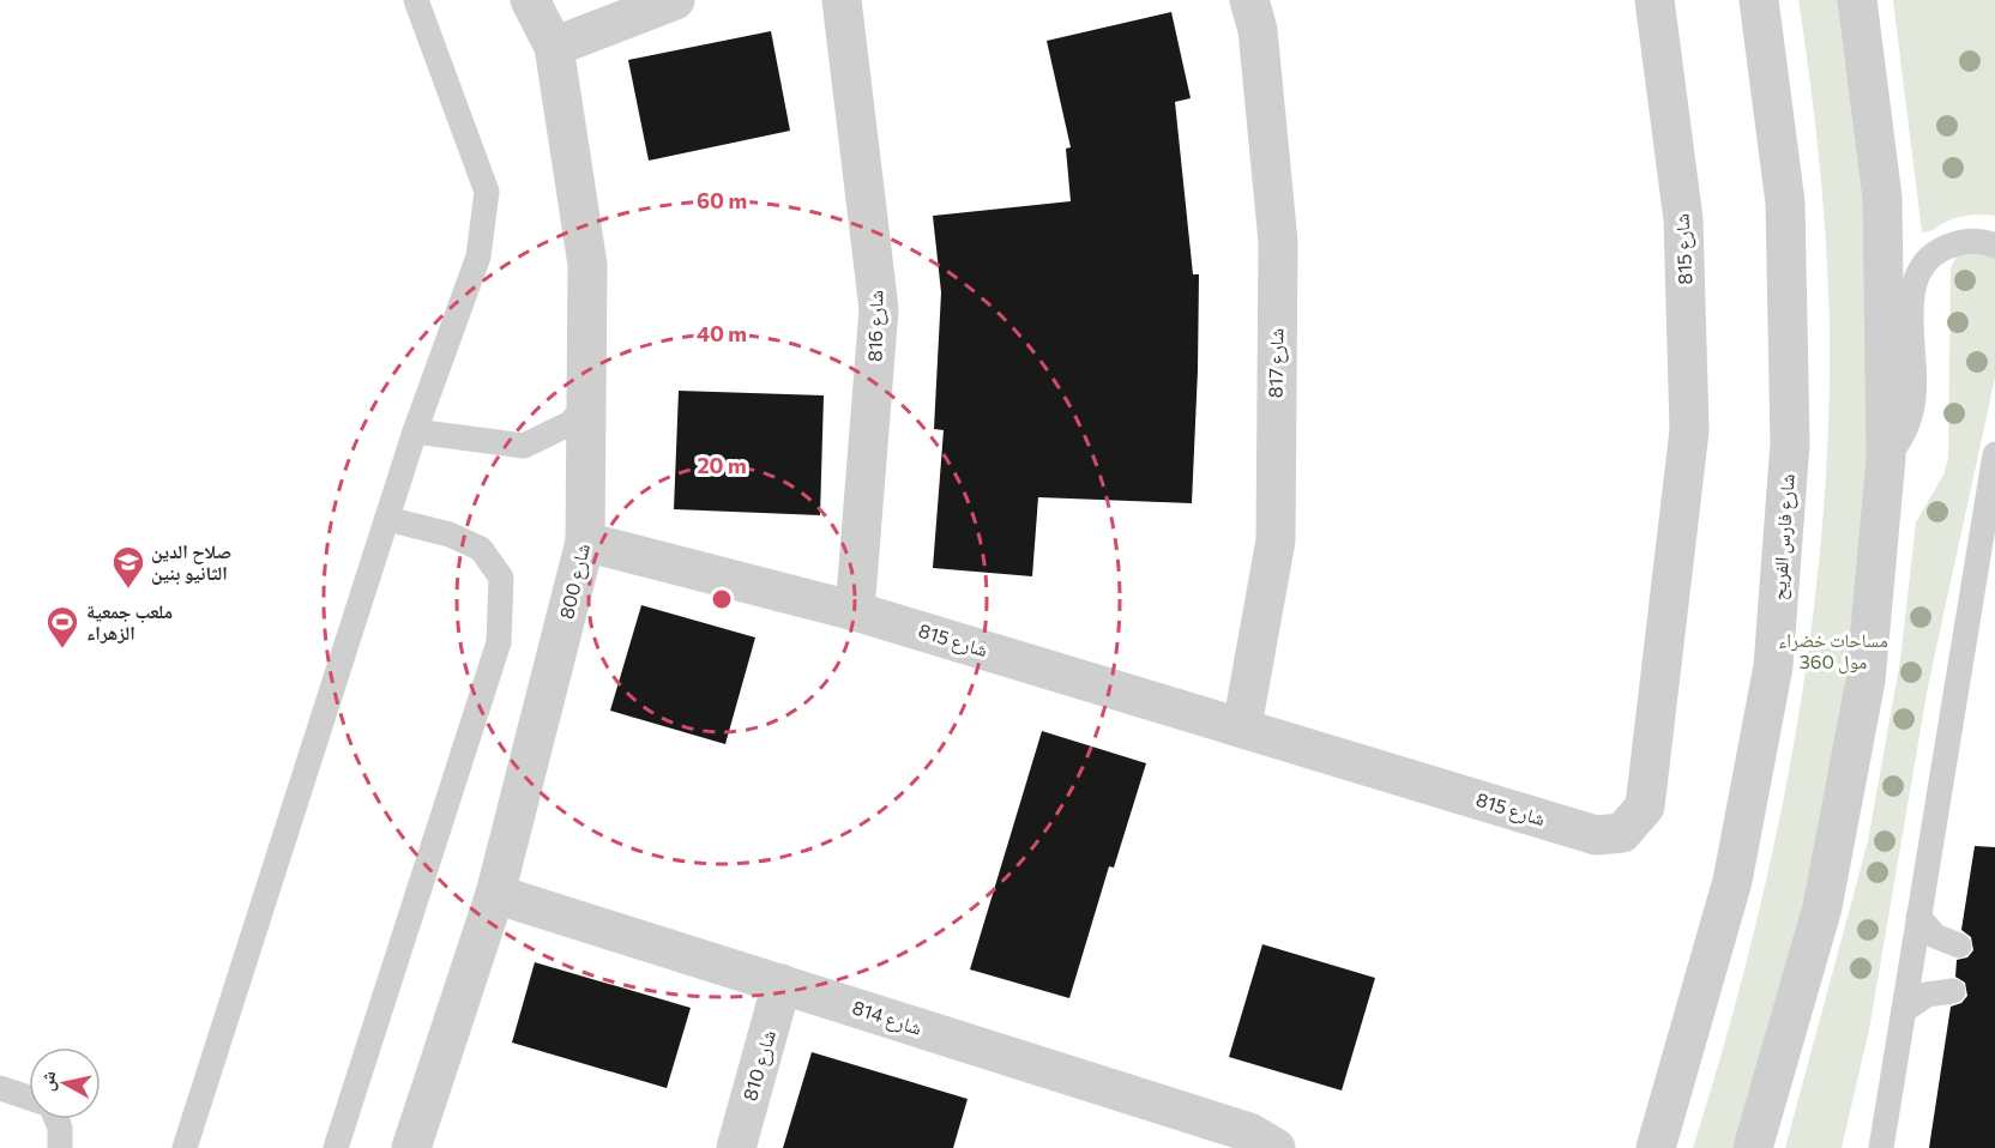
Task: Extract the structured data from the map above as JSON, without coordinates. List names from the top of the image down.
{
  "streets": {
    "street": [
      "شارع 815",
      "شارع 816",
      "شارع 817",
      "شارع فارس الفريح",
      "شارع 800",
      "شارع 814",
      "شارع 810"
    ]
  },
  "crossings": [
    ["شارع 815", "شارع 816"],
    ["شارع 815", "شارع 817"],
    ["شارع 815", "شارع 800"],
    ["شارع 800", "شارع 814"],
    ["شارع 814", "شارع 810"]
  ],
  "parks": ["مساحات خضراء 360 مول"],
  "places": {
    "school or university": ["صلاح الدين الثانيو بنين"],
    "sports": ["ملعب جمعية الزهراء"]
  },
  "north": "left",
  "rings": ["60 m", "40 m", "20 m"]
}
